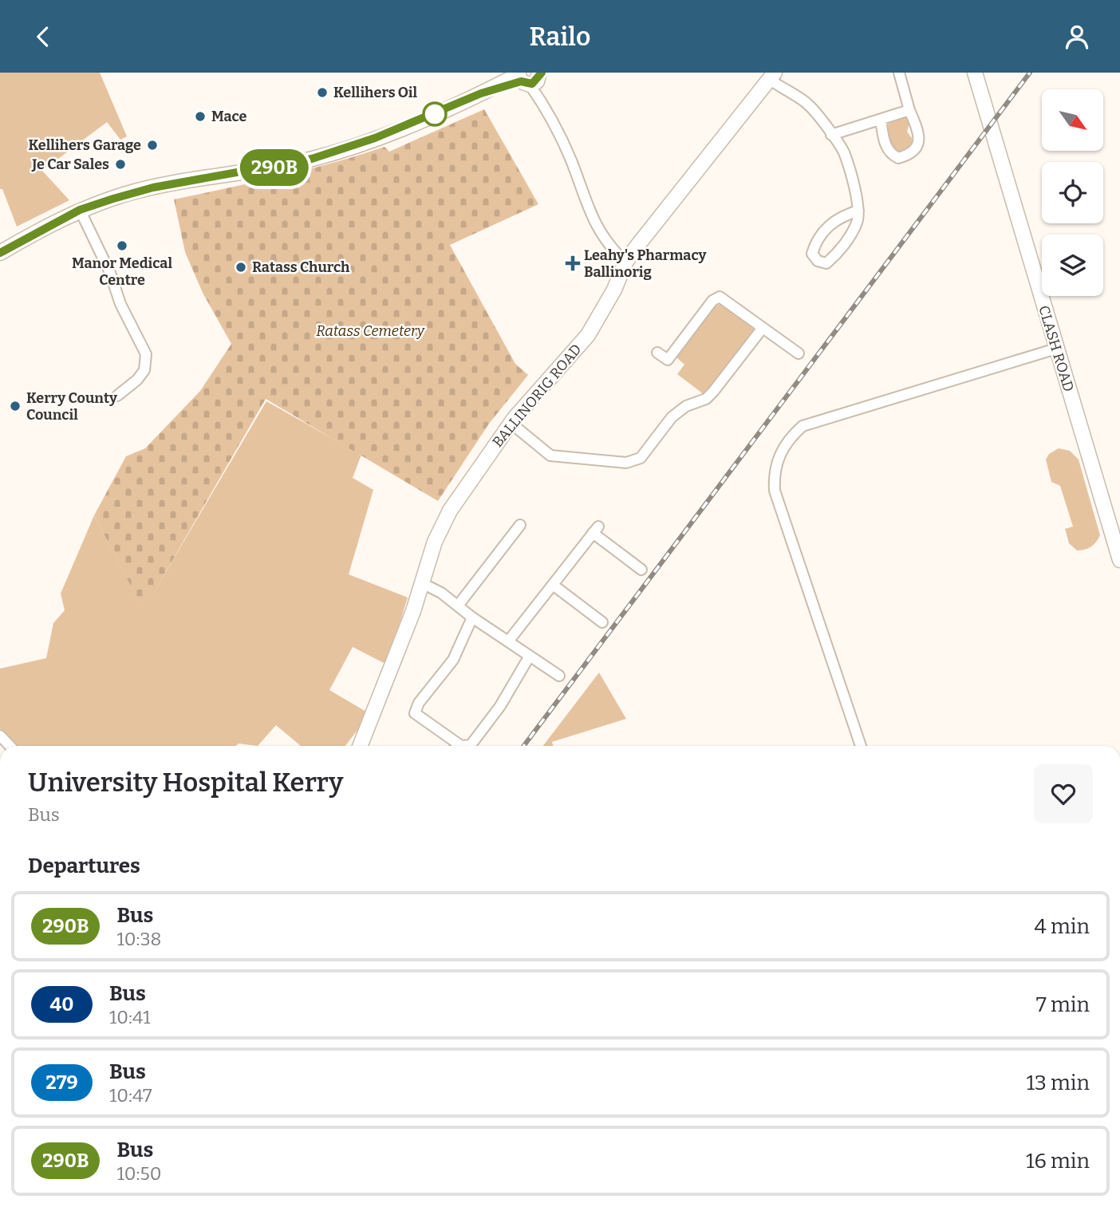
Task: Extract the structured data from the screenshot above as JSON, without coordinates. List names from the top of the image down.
{
  "streets": {
    "street": ["CLASH ROAD", "BALLINORIG ROAD"]
  },
  "parks": ["Ratass Cemetery"],
  "places": {
    "other": [
      "Kellihers Oil",
      "Mace",
      "Kellihers Garage",
      "Je Car Sales",
      "Manor Medical Centre",
      "Ratass Church",
      "Kerry County Council"
    ],
    "health": ["Leahy's Pharmacy Ballinorig"]
  },
  "lines": ["bus line 290B"],
  "north": "bottom right",
  "page": {
    "header": "Railo",
    "on_map": "290B",
    "heading": [
      ["University Hospital Kerry", "Bus"],
      "Departures"
    ],
    "list": [
      {
        "mark": "290B",
        "name": "Bus",
        "note": "10:38",
        "value": "4 min"
      },
      {
        "mark": "40",
        "name": "Bus",
        "note": "10:41",
        "value": "7 min"
      },
      {
        "mark": "279",
        "name": "Bus",
        "note": "10:47",
        "value": "13 min"
      },
      {
        "mark": "290B",
        "name": "Bus",
        "note": "10:50",
        "value": "16 min"
      }
    ]
  }
}
